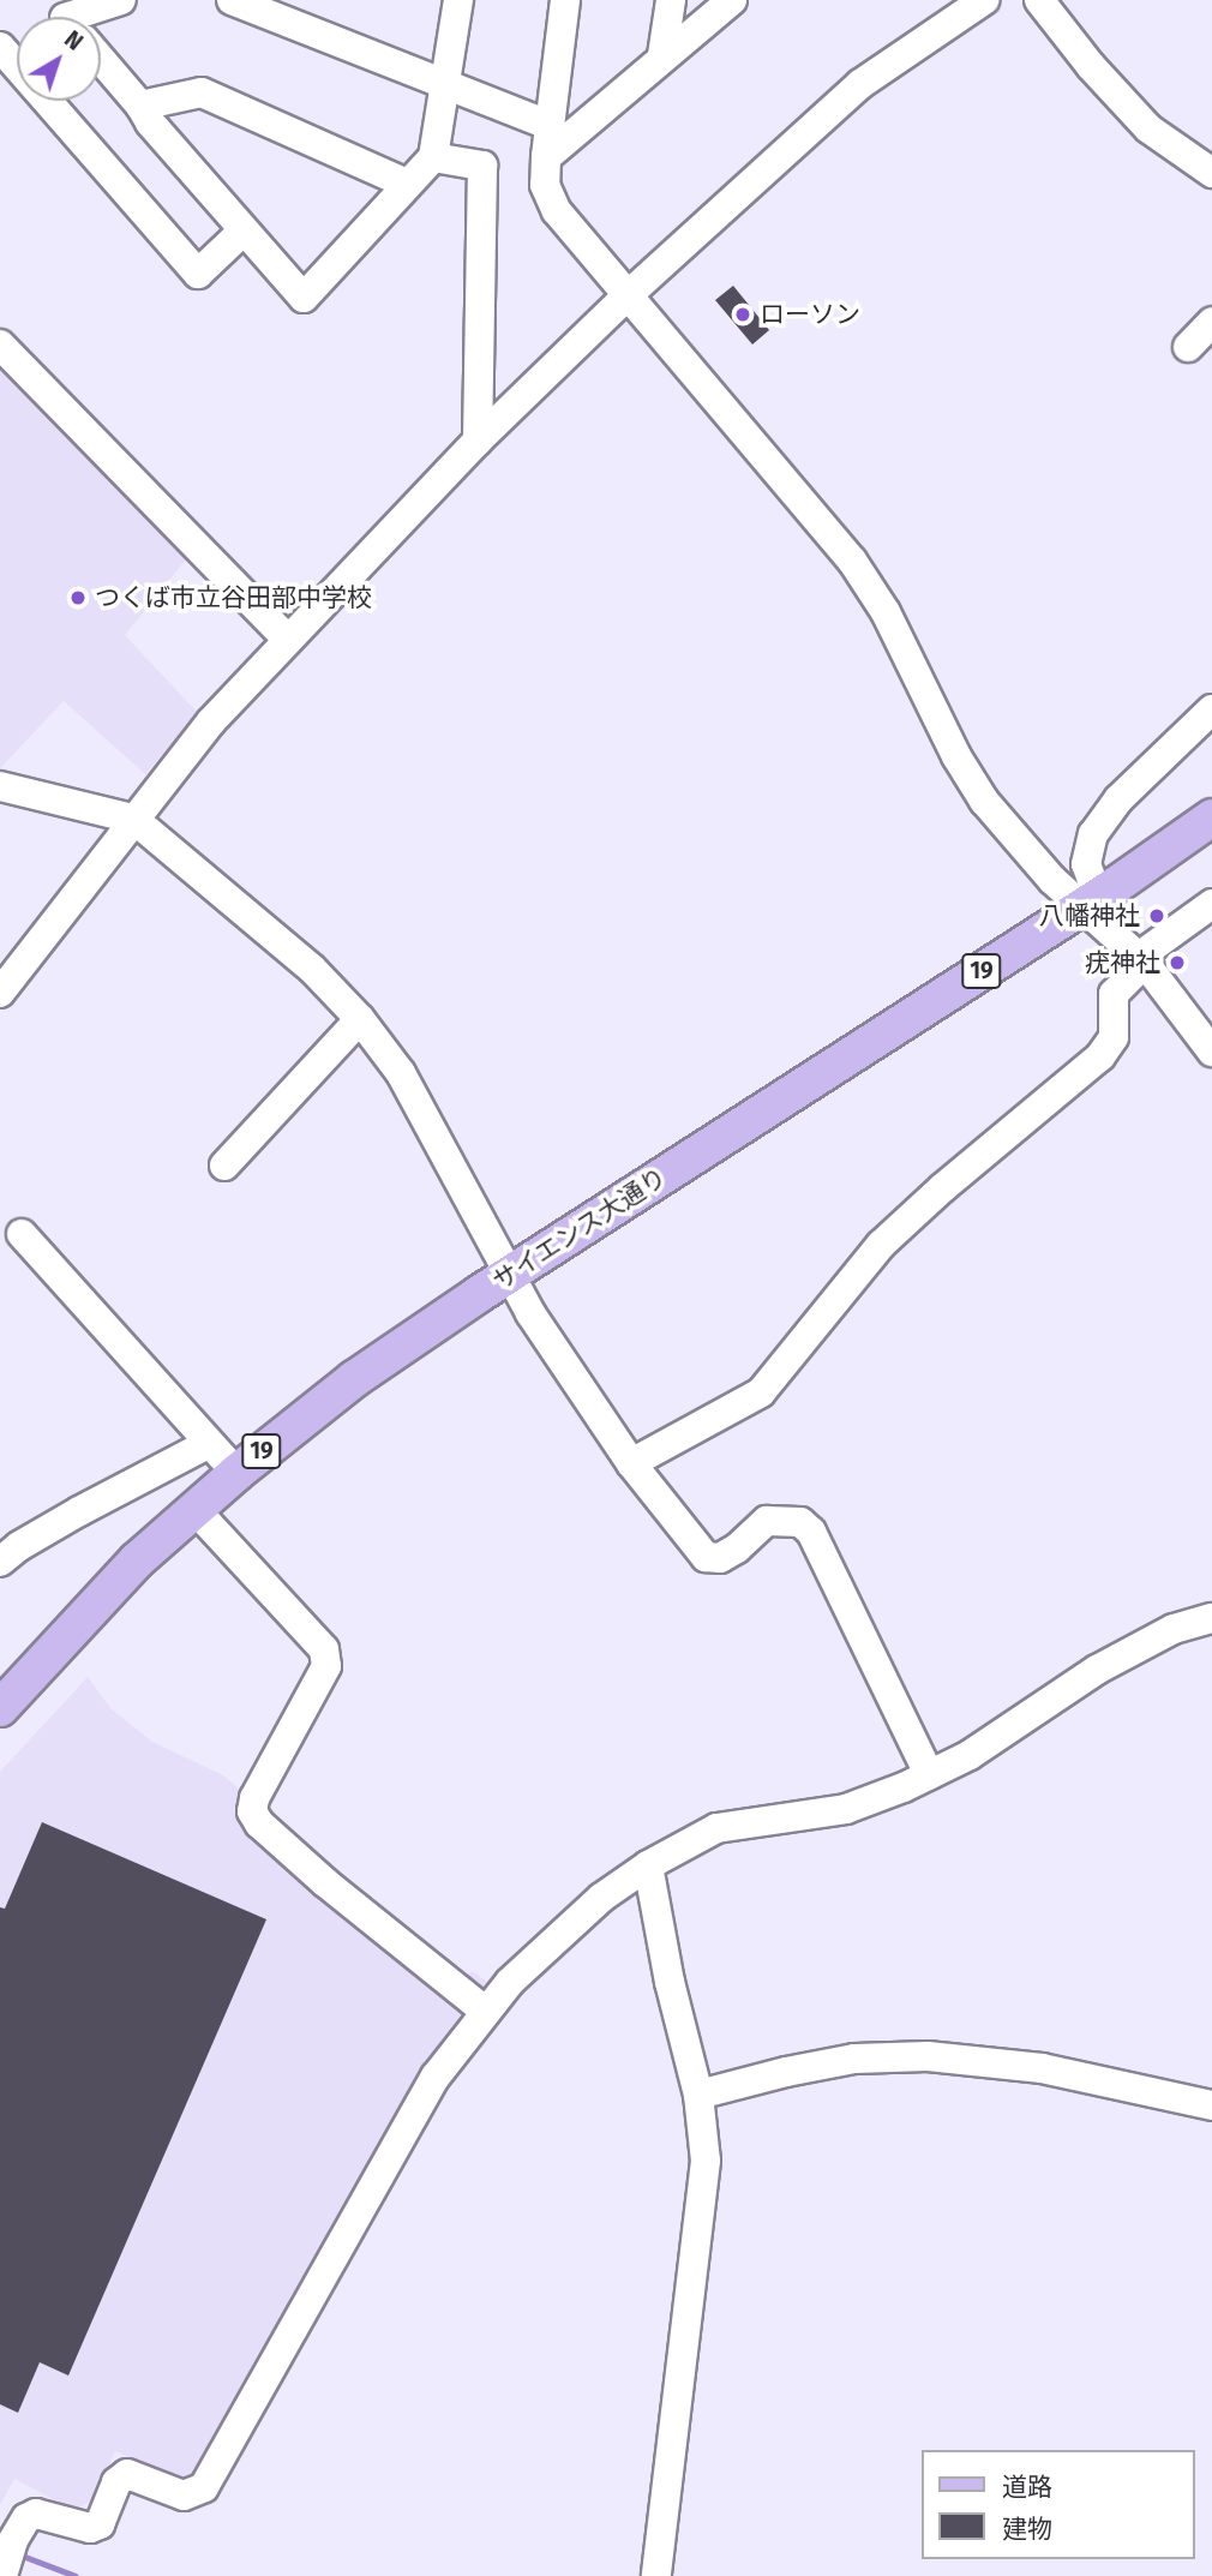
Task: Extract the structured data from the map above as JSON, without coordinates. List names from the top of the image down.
{
  "streets": {
    "main road": ["19", "サイエンス大通り"]
  },
  "places": [
    "ローソン",
    "つくば市立谷田部中学校",
    "八幡神社",
    "疣神社"
  ],
  "legend": ["道路", "建物"],
  "north": "top right"
}
